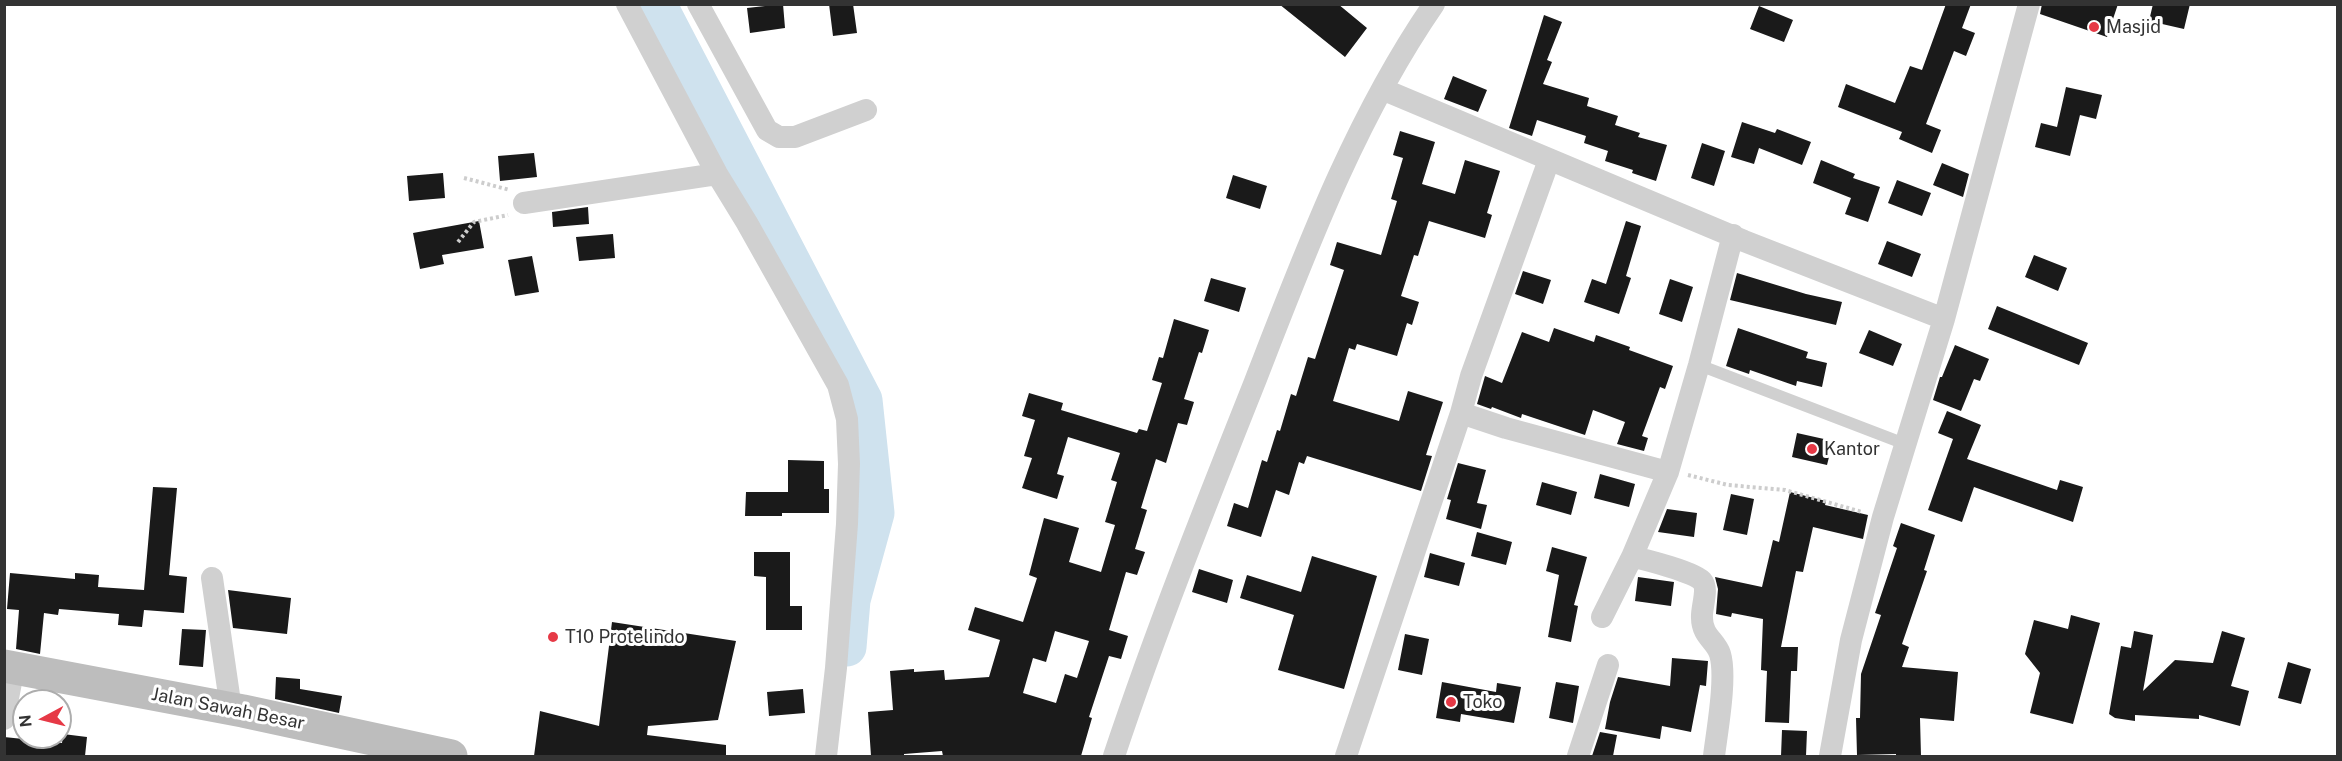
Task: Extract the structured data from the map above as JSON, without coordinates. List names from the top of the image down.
{
  "streets": {
    "main road": ["Jalan Sawah Besar"]
  },
  "places": [
    "Masjid",
    "Kantor",
    "T10 Protelindo",
    "Toko"
  ],
  "north": "left"
}
